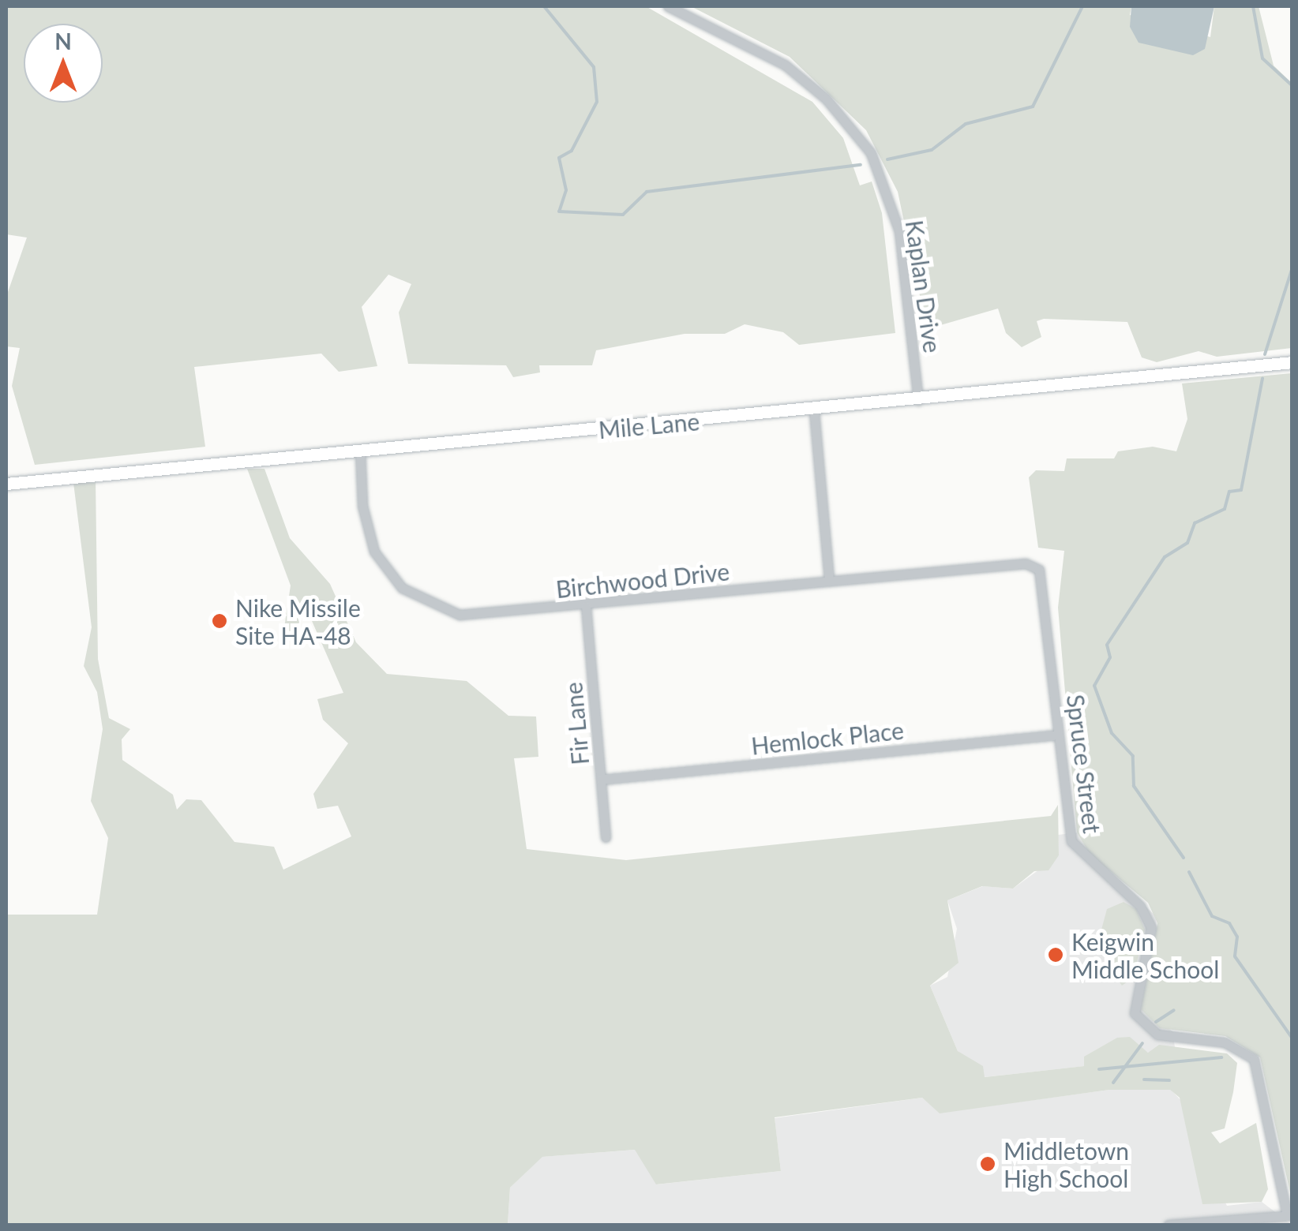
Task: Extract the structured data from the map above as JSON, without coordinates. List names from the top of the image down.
{
  "streets": {
    "street": [
      "Kaplan Drive",
      "Mile Lane",
      "Birchwood Drive",
      "Fir Lane",
      "Hemlock Place",
      "Spruce Street"
    ]
  },
  "crossings": [
    ["Kaplan Drive", "Mile Lane"],
    ["Mile Lane", "Birchwood Drive"],
    ["Birchwood Drive", "Fir Lane"],
    ["Birchwood Drive", "Spruce Street"],
    ["Fir Lane", "Hemlock Place"],
    ["Hemlock Place", "Spruce Street"]
  ],
  "places": ["Nike Missile Site HA-48", "Keigwin Middle School", "Middletown High School"],
  "north": "top"
}
